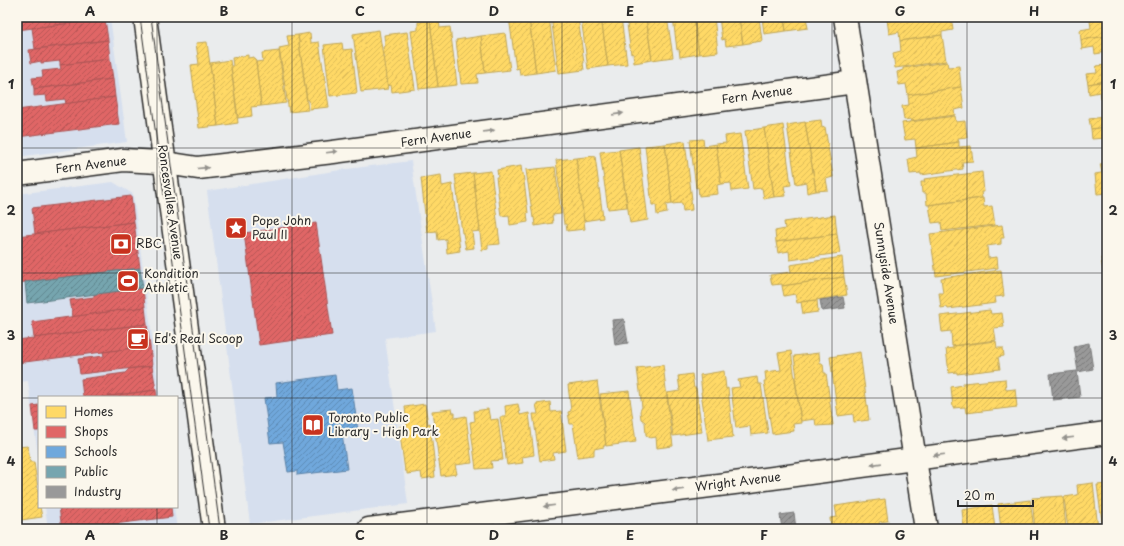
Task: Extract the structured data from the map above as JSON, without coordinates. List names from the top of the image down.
{
  "streets": {
    "street": [
      "Fern Avenue",
      "Roncesvalles Avenue",
      "Sunnyside Avenue",
      "Wright Avenue"
    ]
  },
  "crossings": [
    ["Fern Avenue", "Roncesvalles Avenue"],
    ["Fern Avenue", "Sunnyside Avenue"],
    ["Sunnyside Avenue", "Wright Avenue"]
  ],
  "one_way": ["Fern Avenue", "Wright Avenue"],
  "places": {
    "place": ["Pope John Paul II"],
    "bank": ["RBC"],
    "sports": ["Kondition Athletic"],
    "cafe": ["Ed's Real Scoop"],
    "library": ["Toronto Public Library - High Park"]
  },
  "legend": [
    "Homes",
    "Shops",
    "Schools",
    "Public",
    "Industry"
  ],
  "scale_bar": "20 m",
  "grid": {
    "columns": [
      "A",
      "B",
      "C",
      "D",
      "E",
      "F",
      "G",
      "H"
    ],
    "rows": [
      "1",
      "2",
      "3",
      "4"
    ]
  }
}
